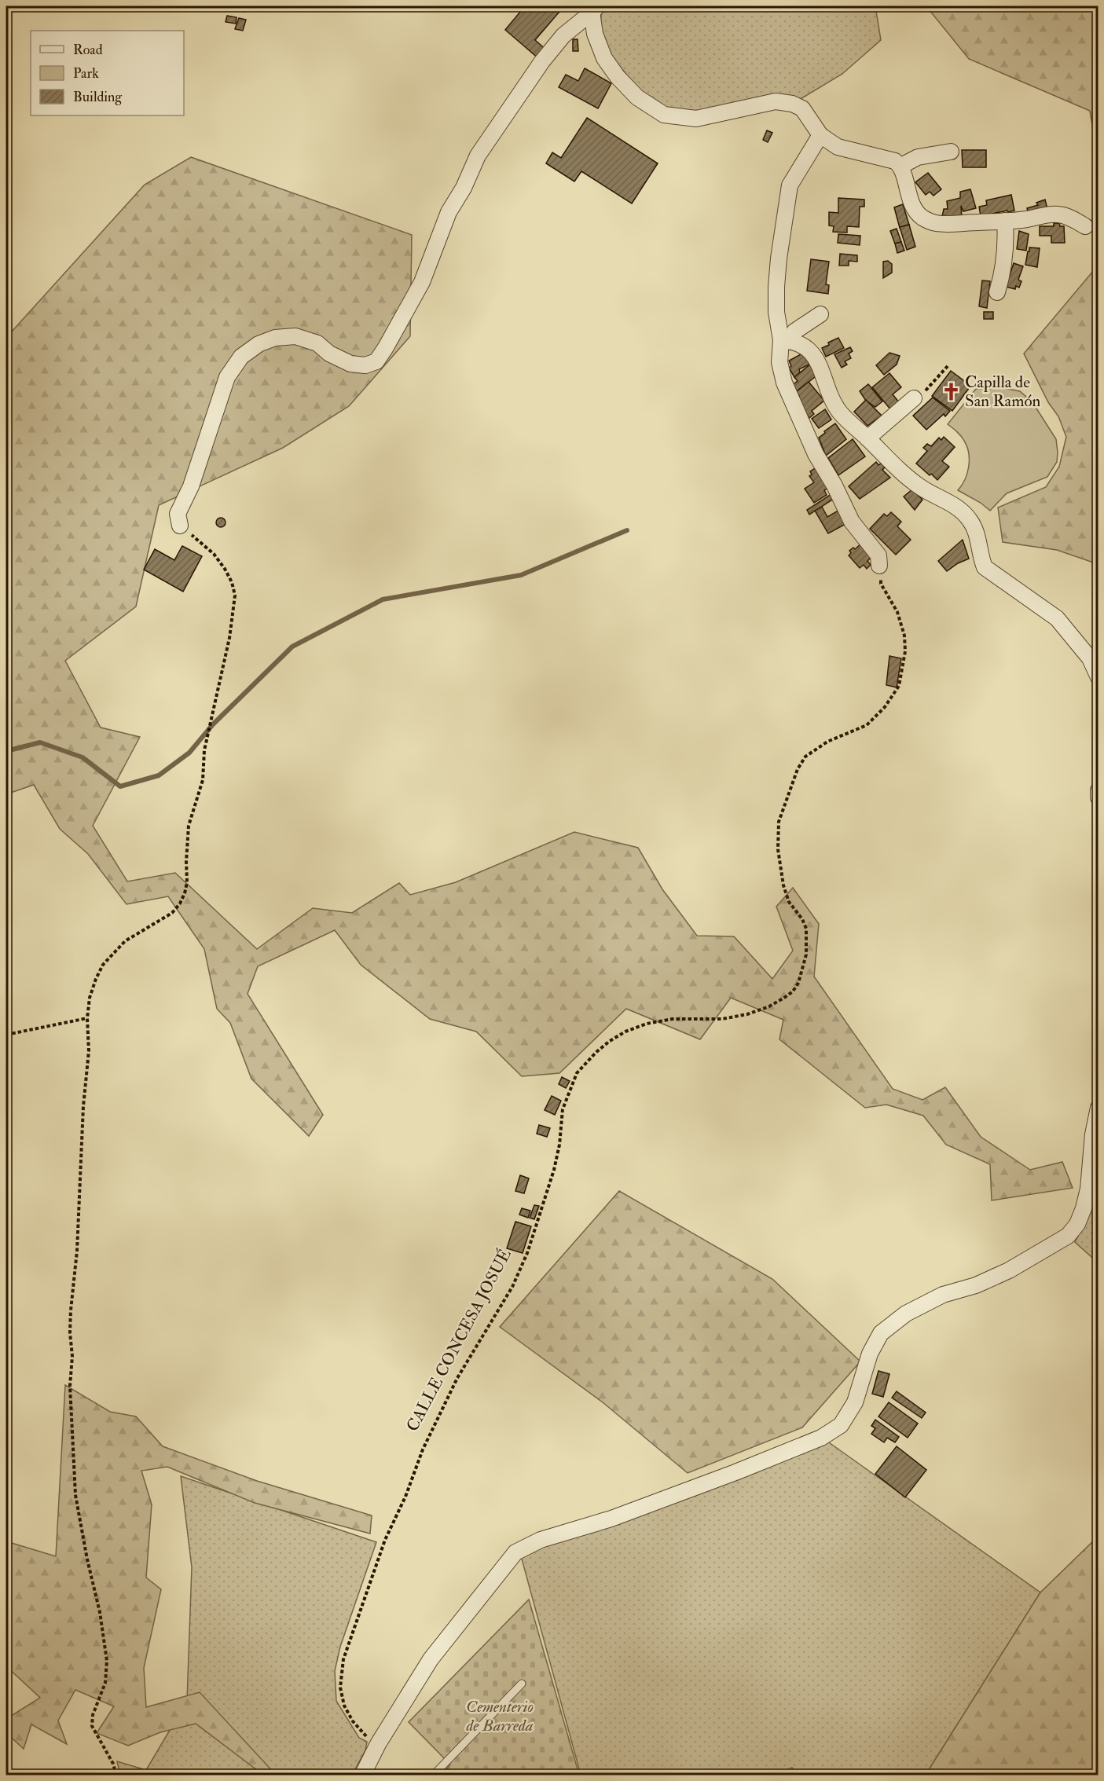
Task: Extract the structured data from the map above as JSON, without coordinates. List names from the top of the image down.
{
  "streets": {
    "path": ["CALLE CONCESA JOSUÉ"]
  },
  "parks": ["Cementerio de Barreda"],
  "places": {
    "church": ["Capilla de San Ramón"]
  },
  "legend": ["Road", "Park", "Building"]
}
